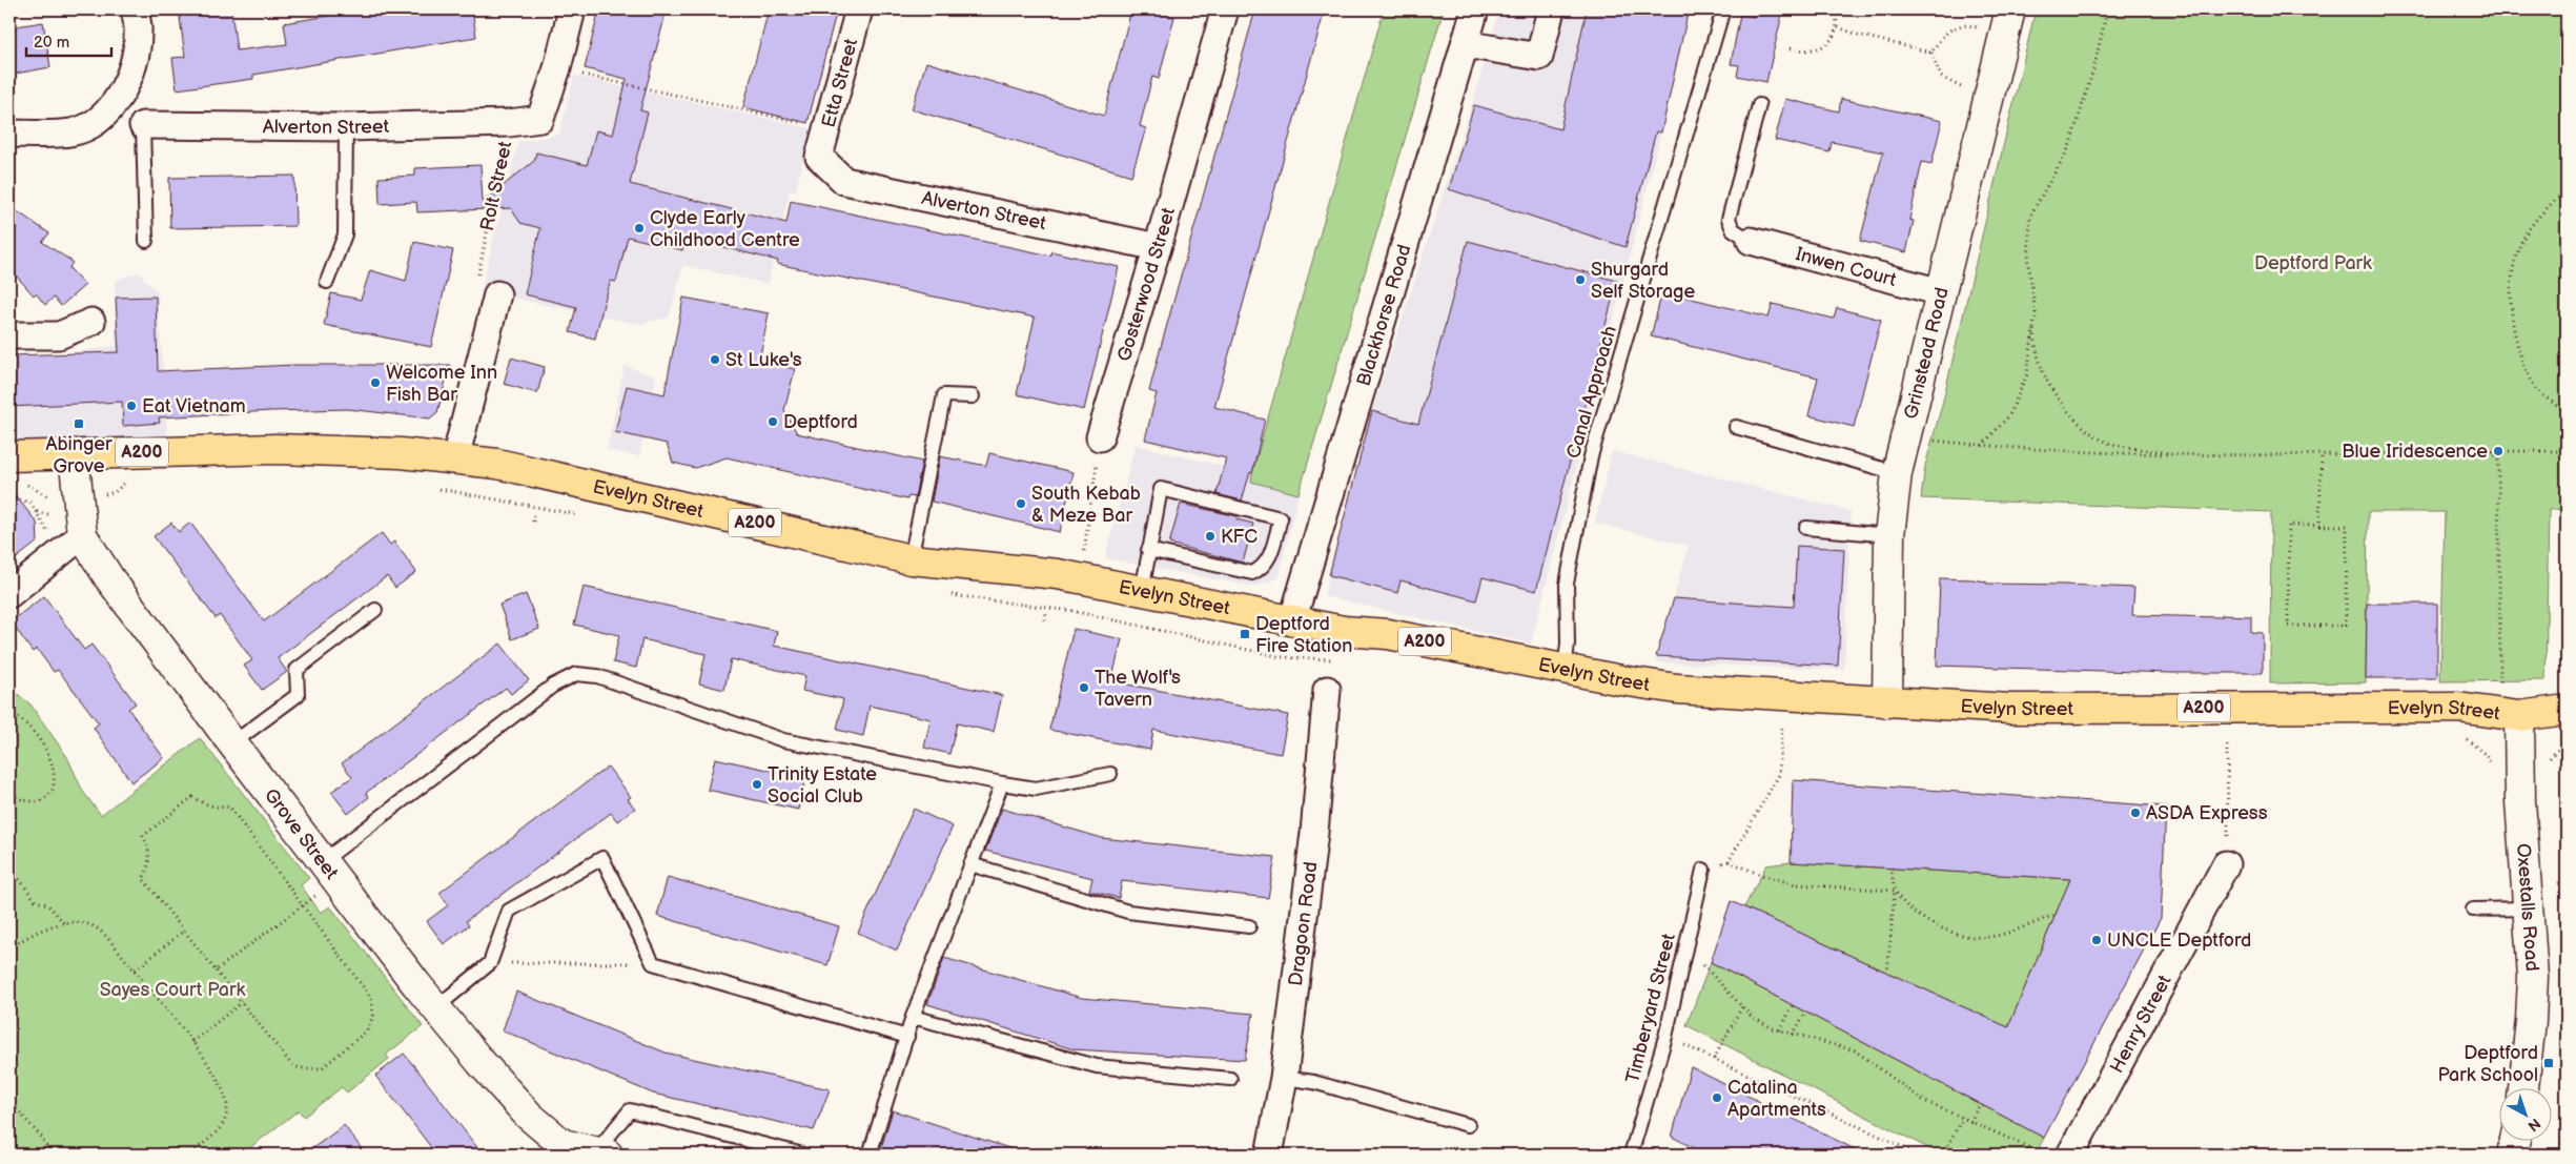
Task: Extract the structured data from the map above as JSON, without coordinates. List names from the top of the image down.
{
  "streets": {
    "main road": ["A200", "Evelyn Street"],
    "street": [
      "Etta Street",
      "Alverton Street",
      "Rolt Street",
      "Inwen Court",
      "Gosterwood Street",
      "Blackhorse Road",
      "Grinstead Road",
      "Grove Street",
      "Oxestalls Road",
      "Dragoon Road",
      "Henry Street"
    ],
    "lane": ["Canal Approach", "Timberyard Street"]
  },
  "crossings": [
    ["Etta Street", "Alverton Street"],
    ["Alverton Street", "Rolt Street"],
    ["Alverton Street", "Gosterwood Street"],
    ["Inwen Court", "Grinstead Road"],
    ["Blackhorse Road", "Evelyn Street"],
    ["Grinstead Road", "Evelyn Street"],
    ["Canal Approach", "Evelyn Street"],
    ["Evelyn Street", "Grove Street"],
    ["Evelyn Street", "Oxestalls Road"]
  ],
  "parks": ["Deptford Park", "Sayes Court Park"],
  "places": {
    "other": [
      "Clyde Early Childhood Centre",
      "Shurgard Self Storage",
      "St Luke's",
      "Welcome Inn Fish Bar",
      "Eat Vietnam",
      "Deptford",
      "Blue Iridescence",
      "South Kebab & Meze Bar",
      "KFC",
      "The Wolf's Tavern",
      "Trinity Estate Social Club",
      "ASDA Express",
      "UNCLE Deptford",
      "Catalina Apartments"
    ],
    "transit": ["Abinger Grove", "Deptford Fire Station", "Deptford Park School"]
  },
  "scale_bar": "20 m",
  "north": "bottom right"
}
